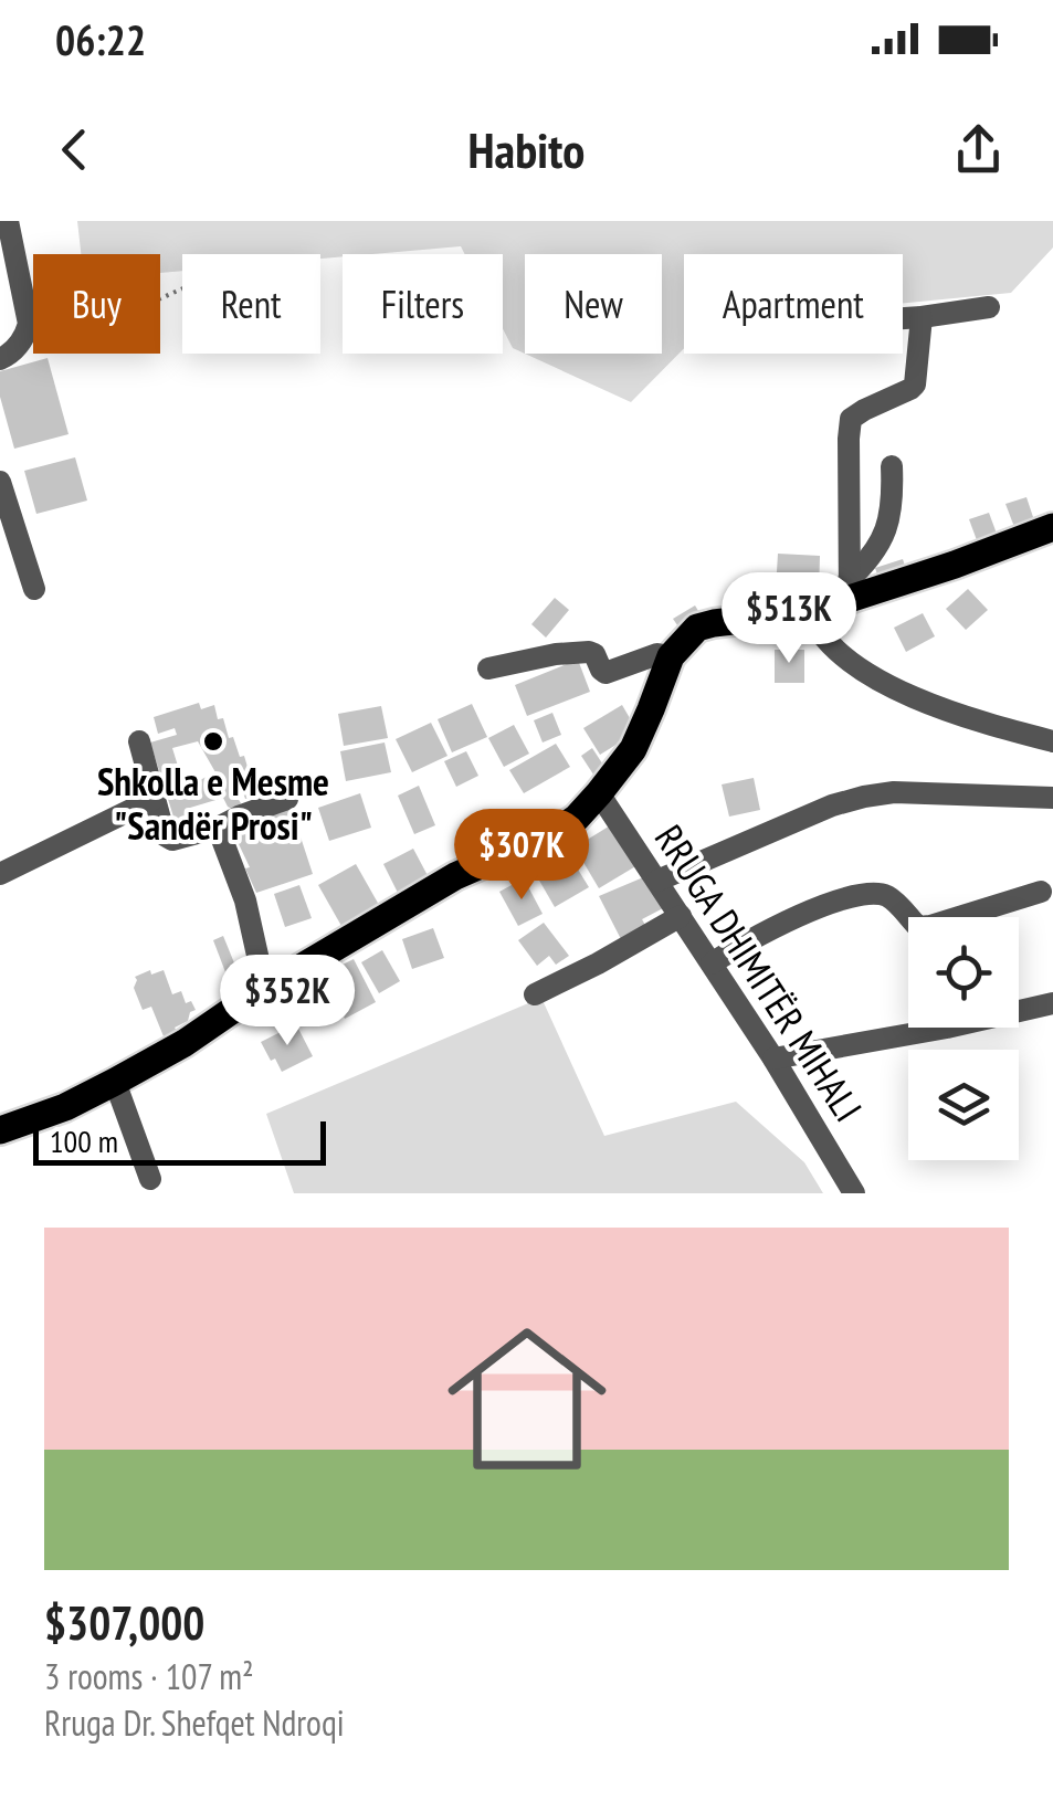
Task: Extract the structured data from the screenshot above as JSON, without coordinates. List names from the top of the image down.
{
  "streets": {
    "street": ["RRUGA DHIMITËR MIHALI"]
  },
  "places": ["Shkolla e Mesme \"Sandër Prosi\""],
  "scale_bar": "100 m",
  "page": {
    "status": "06:22",
    "header": "Habito",
    "chip": [
      "Buy",
      "Rent",
      "Filters",
      "New",
      "Apartment"
    ],
    "price": ["$513K", "$307K", "$352K"],
    "scale": "100 m",
    "list": [
      {
        "name": "$307,000",
        "note": "3 rooms · 107 m² · Rruga Dr. Shefqet Ndroqi"
      }
    ]
  }
}
